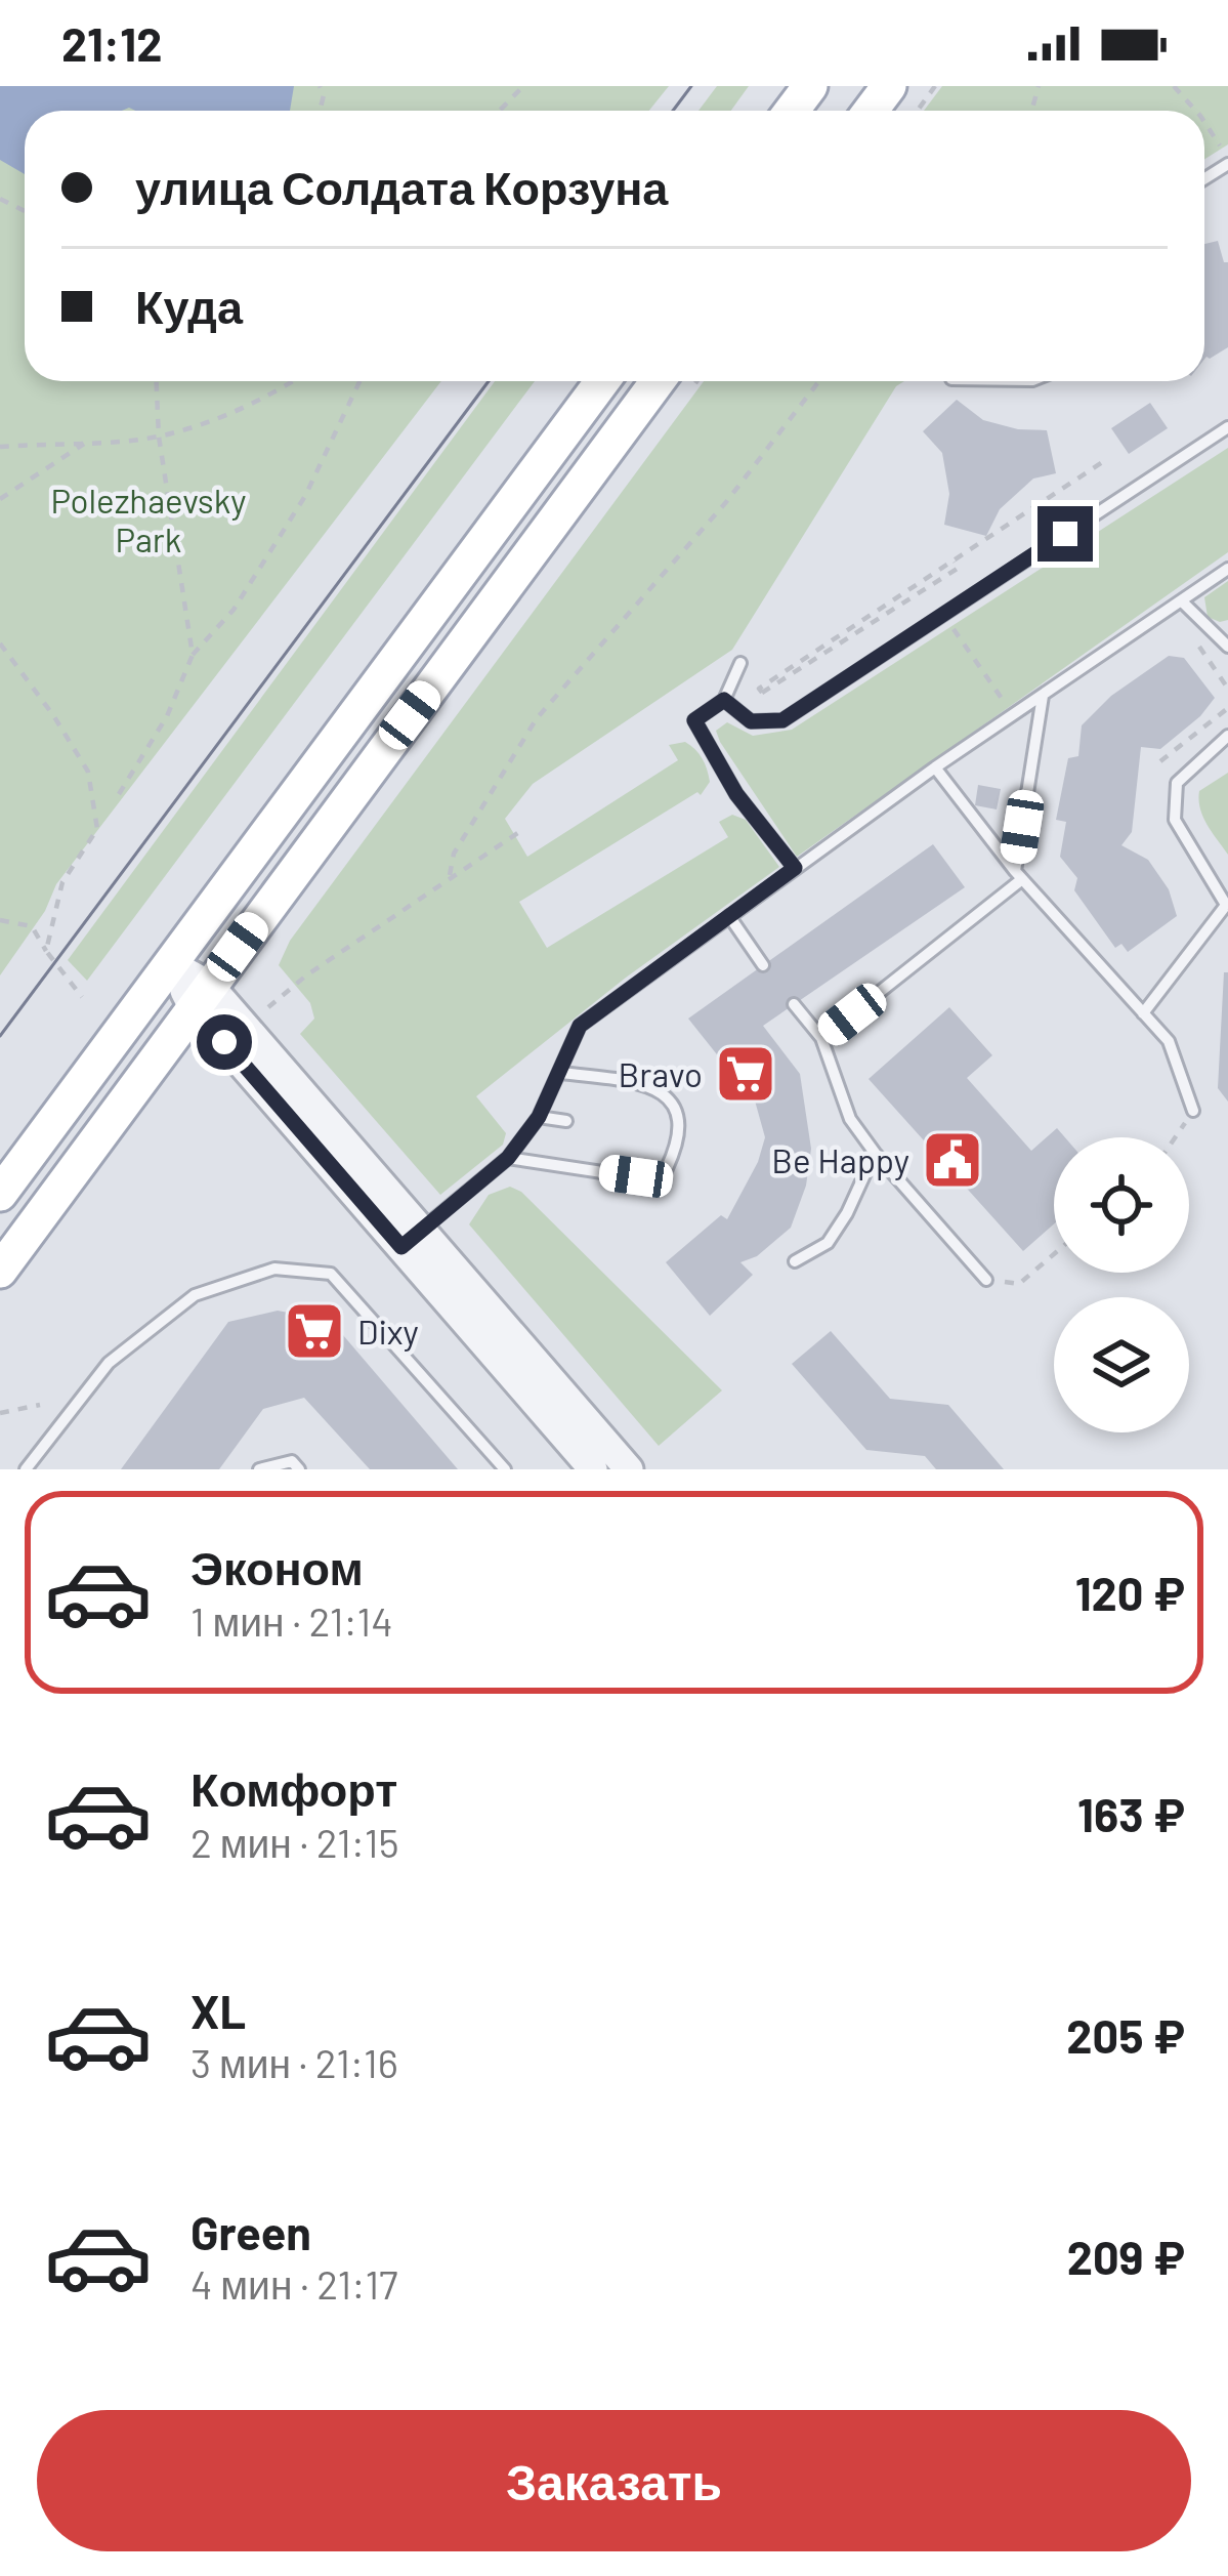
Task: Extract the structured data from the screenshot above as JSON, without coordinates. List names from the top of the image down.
{
  "parks": ["Polezhaevsky Park"],
  "places": {
    "supermarket": ["Bravo", "Dixy"],
    "public building": ["Be Happy"]
  },
  "page": {
    "status": "21:12",
    "banner": ["улица Солдата Корзуна", "Куда"],
    "list": [
      {
        "name": "Эконом",
        "note": "1 мин · 21:14",
        "value": "120 ₽"
      },
      {
        "name": "Комфорт",
        "note": "2 мин · 21:15",
        "value": "163 ₽"
      },
      {
        "name": "XL",
        "note": "3 мин · 21:16",
        "value": "205 ₽"
      },
      {
        "name": "Green",
        "note": "4 мин · 21:17",
        "value": "209 ₽"
      }
    ],
    "buttons": "Заказать"
  }
}
